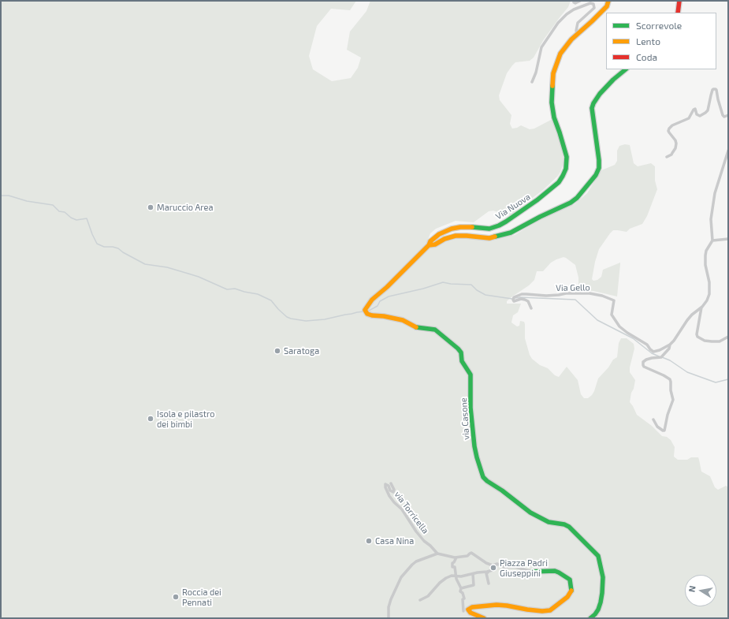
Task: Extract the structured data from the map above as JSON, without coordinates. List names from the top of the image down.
{
  "streets": {
    "street": [
      "Via Nuova",
      "Via Gello",
      "via Casone",
      "via Torricella"
    ]
  },
  "crossings": [
    ["Via Nuova", "via Casone"]
  ],
  "places": [
    "Maruccio Area",
    "Saratoga",
    "Isola e pilastro dei bimbi",
    "Casa Nina",
    "Piazza Padri Giuseppini",
    "Roccia dei Pennati"
  ],
  "legend": ["Scorrevole", "Lento", "Coda"],
  "north": "left"
}
